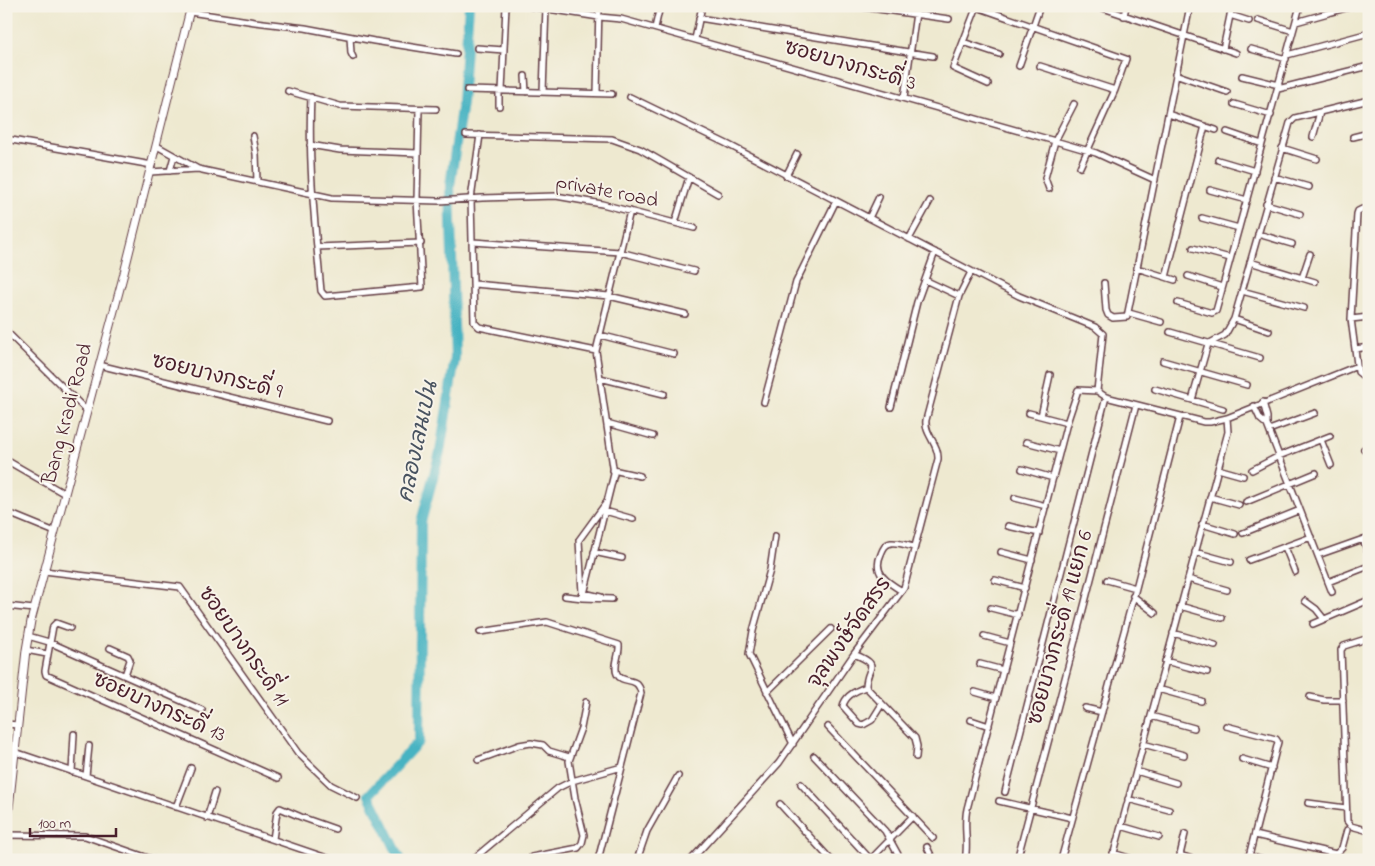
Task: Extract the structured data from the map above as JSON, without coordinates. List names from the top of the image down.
{
  "streets": {
    "street": [
      "ซอยบางกระดี่ 3",
      "private road",
      "ซอยบางกระดี่ 9",
      "Bang Kradi Road",
      "ซอยบางกระดี่ 19 แยก 6",
      "จุลพงษ์จัดสรร",
      "ซอยบางกระดี่ 11",
      "ซอยบางกระดี่ 13"
    ]
  },
  "crossings": [
    ["ซอยบางกระดี่ 9", "Bang Kradi Road"],
    ["Bang Kradi Road", "ซอยบางกระดี่ 11"]
  ],
  "water": ["คลองเลนเปน"],
  "scale_bar": "100 m"
}
